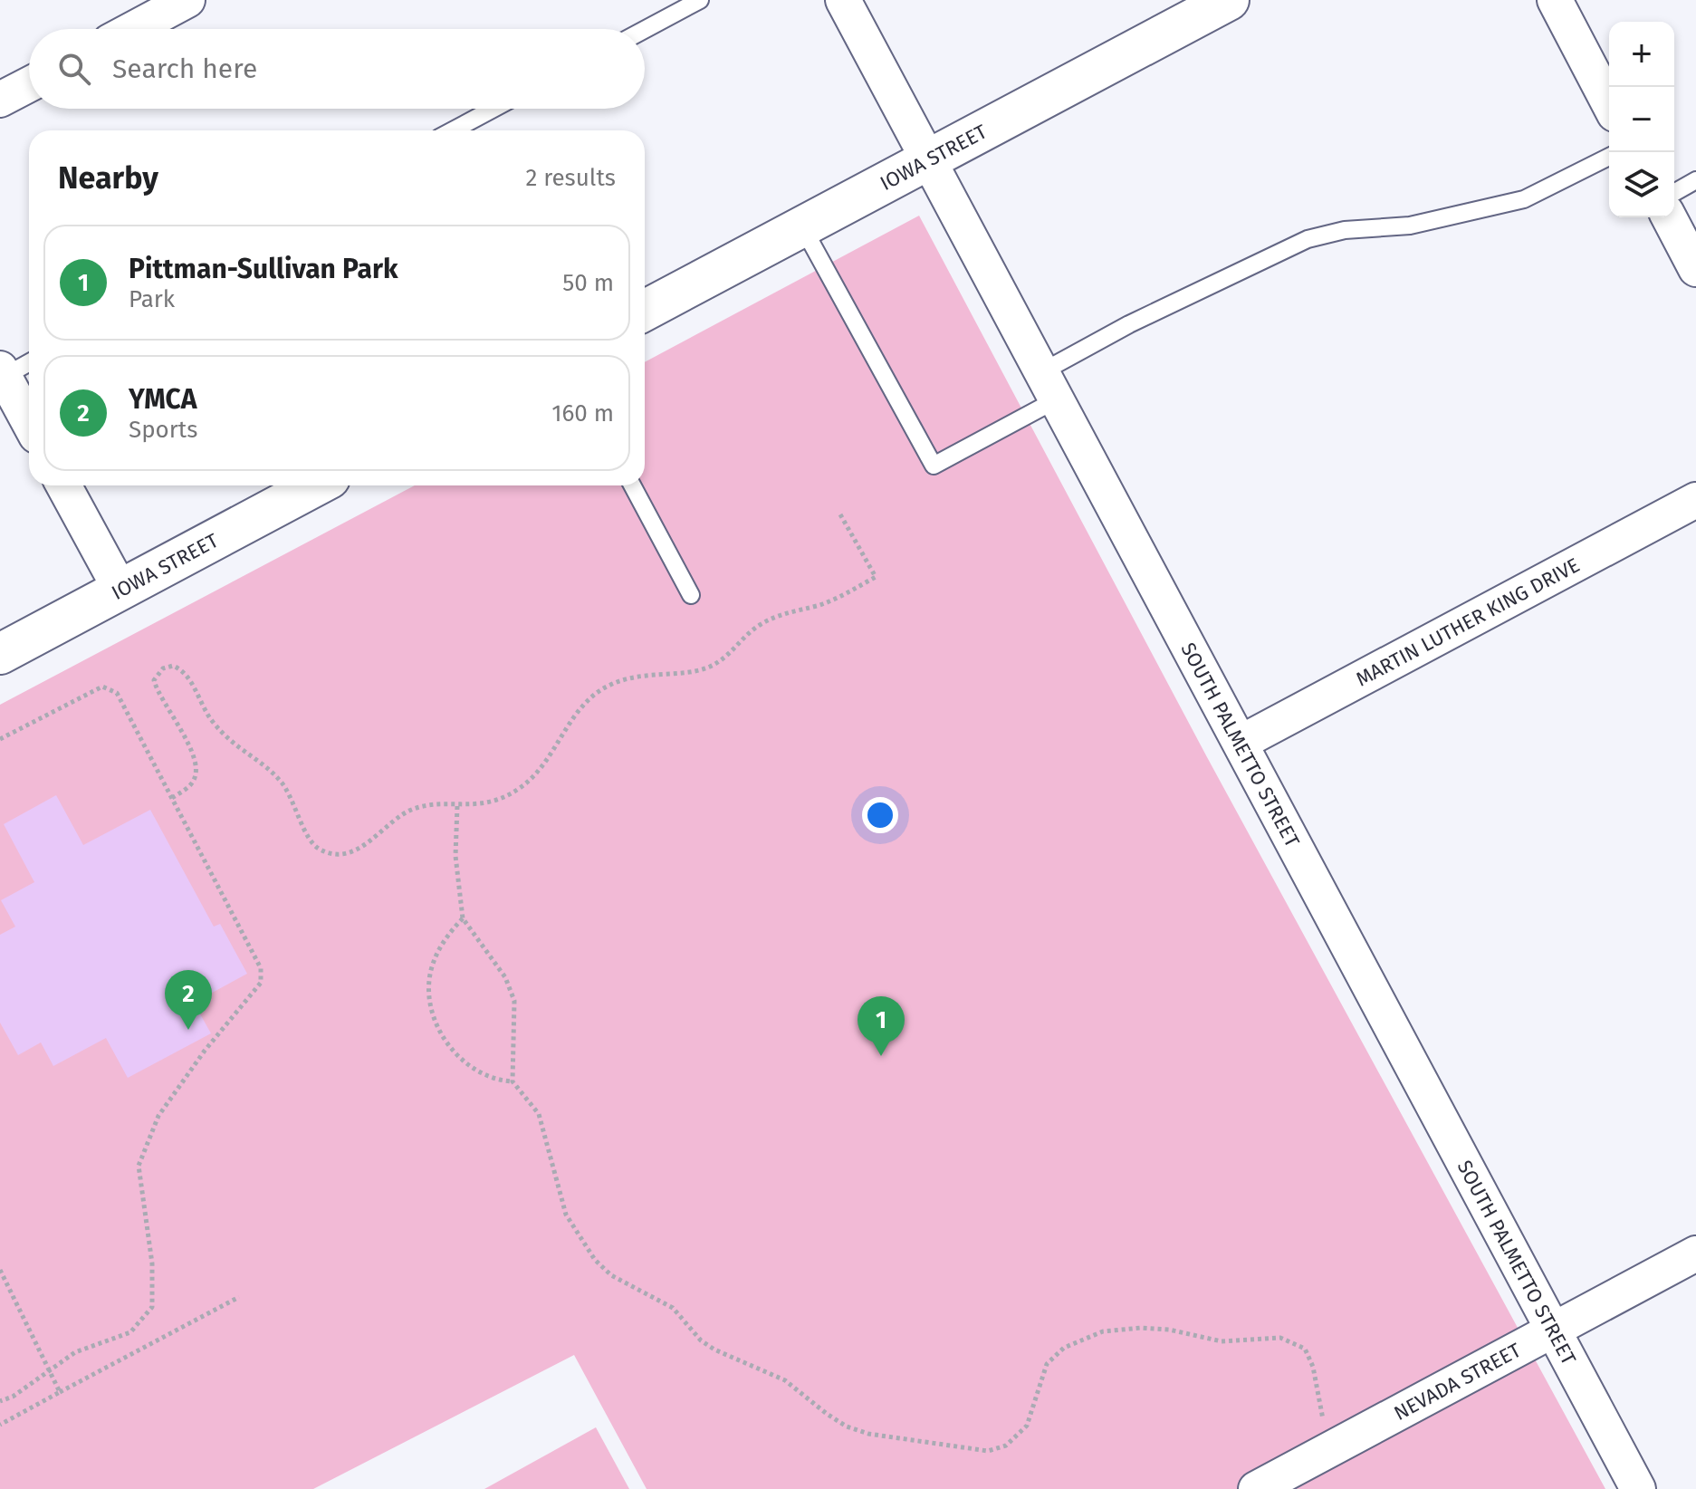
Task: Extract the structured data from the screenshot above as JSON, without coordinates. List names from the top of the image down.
{
  "streets": {
    "main road": ["IOWA STREET"],
    "street": ["MARTIN LUTHER KING DRIVE", "SOUTH PALMETTO STREET", "NEVADA STREET"]
  },
  "crossings": [
    ["IOWA STREET", "SOUTH PALMETTO STREET"],
    ["MARTIN LUTHER KING DRIVE", "SOUTH PALMETTO STREET"],
    ["SOUTH PALMETTO STREET", "NEVADA STREET"]
  ],
  "page": {
    "map_buttons": ["+", "−"],
    "search": "Search here",
    "heading": ["Nearby", "2 results"],
    "list": [
      {
        "mark": "1",
        "name": "Pittman-Sullivan Park",
        "note": "Park",
        "value": "50 m"
      },
      {
        "mark": "2",
        "name": "YMCA",
        "note": "Sports",
        "value": "160 m"
      }
    ],
    "pins": ["2", "1"]
  }
}
